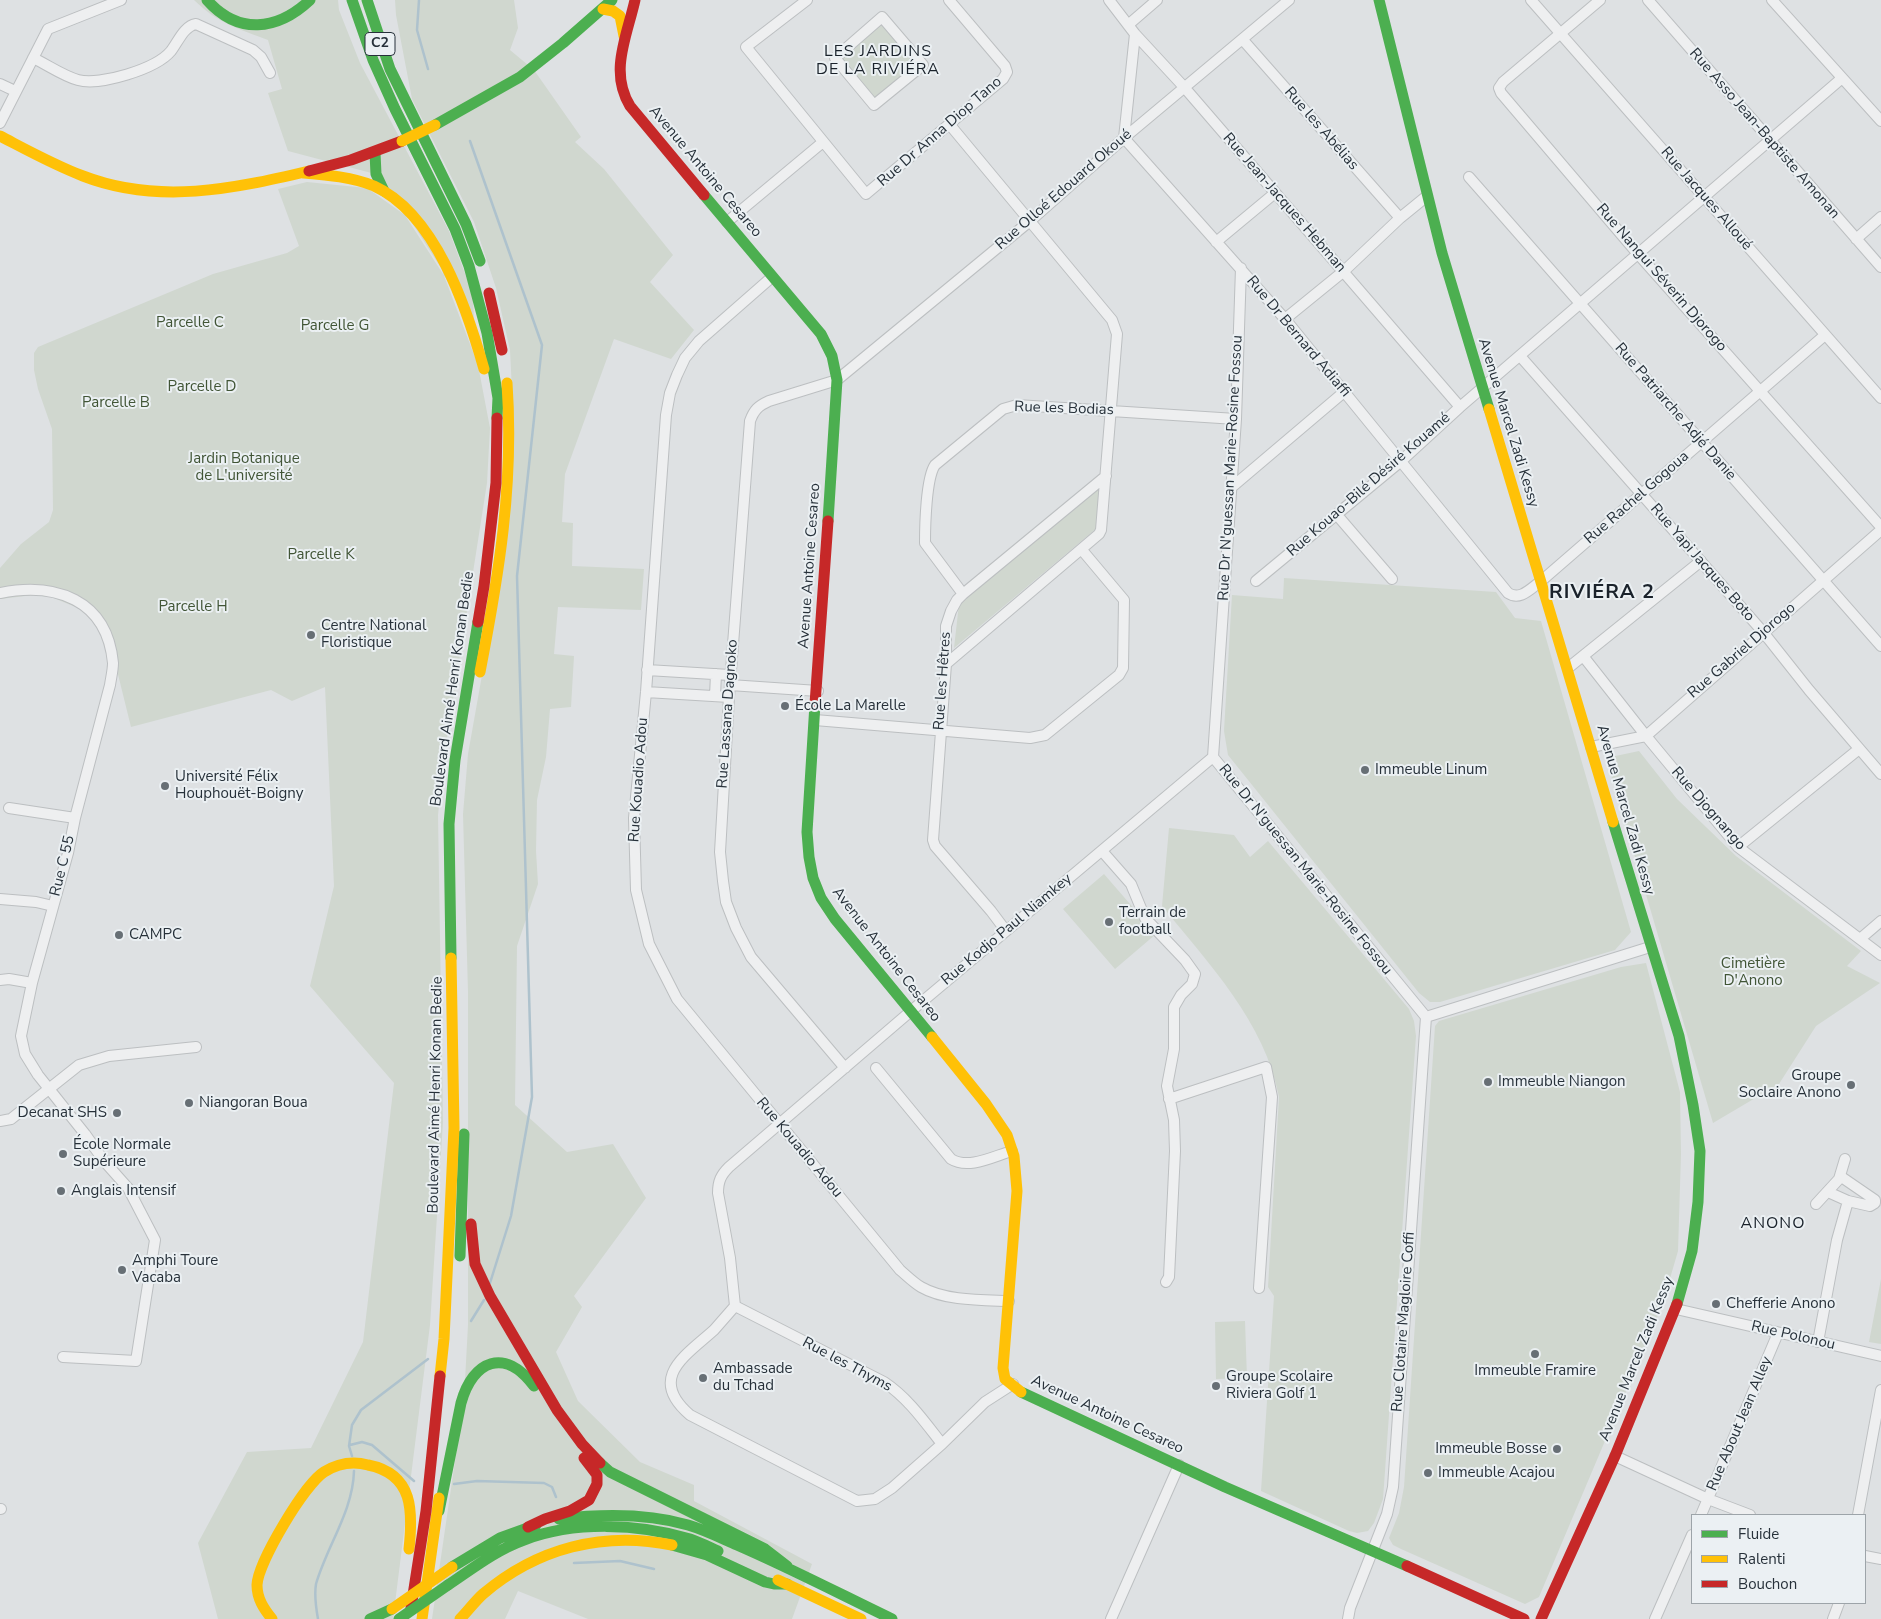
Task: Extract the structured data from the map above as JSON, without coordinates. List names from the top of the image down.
{
  "streets": {
    "main road": [
      "C2",
      "Avenue Antoine Cesareo",
      "Avenue Marcel Zadi Kessy",
      "Boulevard Aimé Henri Konan Bedie"
    ],
    "street": [
      "Rue les Abélias",
      "Rue Dr Anna Diop Tano",
      "Rue Asso Jean-Baptiste Amonan",
      "Rue Olloé Edouard Okoué",
      "Rue Jacques Alloué",
      "Rue Jean-Jacques Hebman",
      "Rue Nangui Séverin Djorogo",
      "Rue Dr Bernard Adiaffi",
      "Rue les Bodias",
      "Rue Patriarche Adjé Danie",
      "Rue Dr N'guessan Marie-Rosine Fossou",
      "Rue Kouao-Bilé Désiré Kouamé",
      "Rue Rachel Gogoua",
      "Rue Yapi Jacques Boto",
      "Rue Gabriel Djorogo",
      "Rue les Hêtres",
      "Rue Lassana Dagnoko",
      "Rue Kouadio Adou",
      "Rue Djognango",
      "Rue C 55",
      "Rue Kodjo Paul Niamkey",
      "Rue Clotaire Magloire Coffi",
      "Rue Polonou",
      "Rue les Thyms",
      "Rue About Jean Alley"
    ]
  },
  "crossings": [
    ["Rue les Abélias", "Rue Olloé Edouard Okoué"],
    ["Rue Asso Jean-Baptiste Amonan", "Rue Kouao-Bilé Désiré Kouamé"],
    ["Avenue Antoine Cesareo", "Rue Olloé Edouard Okoué"],
    ["Avenue Antoine Cesareo", "Rue Lassana Dagnoko"],
    ["Avenue Antoine Cesareo", "Rue Kouadio Adou"],
    ["Avenue Antoine Cesareo", "Rue Kodjo Paul Niamkey"],
    ["Avenue Antoine Cesareo", "Rue Clotaire Magloire Coffi"],
    ["Rue Olloé Edouard Okoué", "Rue Jean-Jacques Hebman"],
    ["Rue Olloé Edouard Okoué", "Rue Dr Bernard Adiaffi"],
    ["Rue Olloé Edouard Okoué", "Rue Lassana Dagnoko"],
    ["Rue Jacques Alloué", "Rue Nangui Séverin Djorogo"],
    ["Rue Jacques Alloué", "Rue Kouao-Bilé Désiré Kouamé"],
    ["Rue Jacques Alloué", "Rue Rachel Gogoua"],
    ["Rue Jean-Jacques Hebman", "Rue Kouao-Bilé Désiré Kouamé"],
    ["Rue Nangui Séverin Djorogo", "Rue Kouao-Bilé Désiré Kouamé"],
    ["Rue Nangui Séverin Djorogo", "Rue Rachel Gogoua"],
    ["Rue Nangui Séverin Djorogo", "Rue Gabriel Djorogo"],
    ["Rue Dr Bernard Adiaffi", "Avenue Marcel Zadi Kessy"],
    ["Rue Dr Bernard Adiaffi", "Rue Dr N'guessan Marie-Rosine Fossou"],
    ["Rue Dr Bernard Adiaffi", "Rue Kouao-Bilé Désiré Kouamé"],
    ["Rue Dr Bernard Adiaffi", "Rue Rachel Gogoua"],
    ["Rue les Bodias", "Rue Dr N'guessan Marie-Rosine Fossou"],
    ["Rue les Bodias", "Rue les Hêtres"],
    ["Rue Patriarche Adjé Danie", "Rue Kouao-Bilé Désiré Kouamé"],
    ["Rue Patriarche Adjé Danie", "Rue Rachel Gogoua"],
    ["Rue Patriarche Adjé Danie", "Rue Gabriel Djorogo"],
    ["Avenue Marcel Zadi Kessy", "Rue Kouao-Bilé Désiré Kouamé"],
    ["Avenue Marcel Zadi Kessy", "Rue Rachel Gogoua"],
    ["Avenue Marcel Zadi Kessy", "Rue Polonou"],
    ["Rue Dr N'guessan Marie-Rosine Fossou", "Rue Kodjo Paul Niamkey"],
    ["Rue Dr N'guessan Marie-Rosine Fossou", "Rue Clotaire Magloire Coffi"],
    ["Rue Kouao-Bilé Désiré Kouamé", "Rue Yapi Jacques Boto"],
    ["Rue Rachel Gogoua", "Rue Yapi Jacques Boto"],
    ["Rue Yapi Jacques Boto", "Rue Gabriel Djorogo"],
    ["Rue Gabriel Djorogo", "Rue Djognango"],
    ["Rue les Hêtres", "Rue Kodjo Paul Niamkey"],
    ["Rue Lassana Dagnoko", "Rue Kodjo Paul Niamkey"],
    ["Rue Kouadio Adou", "Rue Kodjo Paul Niamkey"],
    ["Rue Kodjo Paul Niamkey", "Rue les Thyms"],
    ["Rue Polonou", "Rue About Jean Alley"]
  ],
  "districts": ["LES JARDINS DE LA RIVIÉRA", "RIVIÉRA 2", "ANONO"],
  "parks": [
    "Parcelle C",
    "Parcelle G",
    "Parcelle D",
    "Parcelle B",
    "Jardin Botanique de L'université",
    "Parcelle K",
    "Parcelle H",
    "Cimetière D'Anono"
  ],
  "places": [
    "Centre National Floristique",
    "École La Marelle",
    "Immeuble Linum",
    "Université Félix Houphouët-Boigny",
    "Terrain de football",
    "CAMPC",
    "Immeuble Niangon",
    "Groupe Soclaire Anono",
    "Niangoran Boua",
    "Decanat SHS",
    "École Normale Supérieure",
    "Anglais Intensif",
    "Amphi Toure Vacaba",
    "Chefferie Anono",
    "Immeuble Framire",
    "Ambassade du Tchad",
    "Groupe Scolaire Riviera Golf 1",
    "Immeuble Bosse",
    "Immeuble Acajou"
  ],
  "legend": ["Fluide", "Ralenti", "Bouchon"]
}
